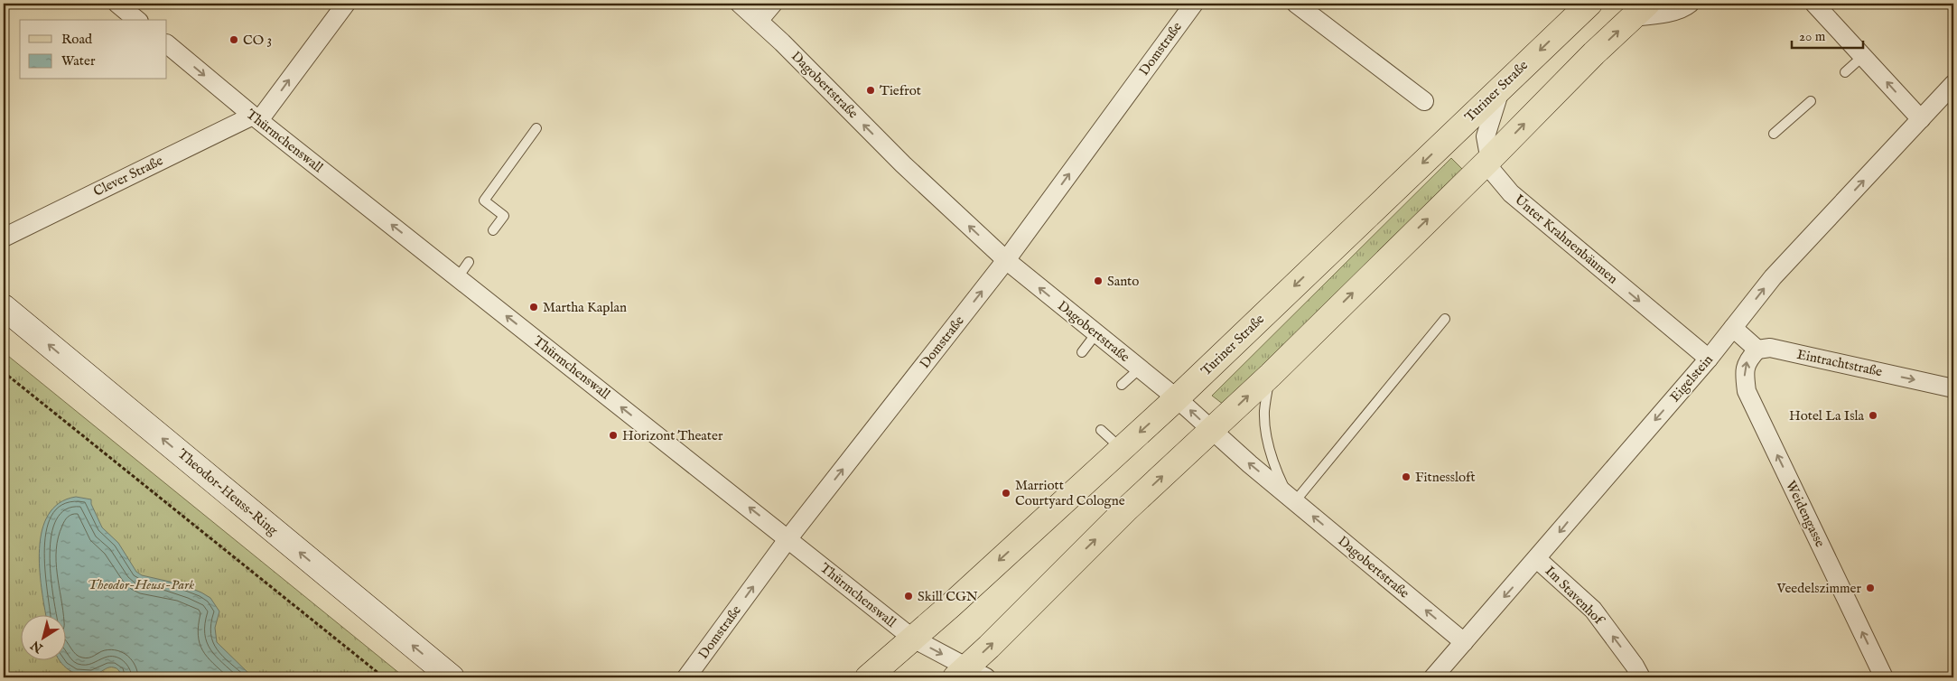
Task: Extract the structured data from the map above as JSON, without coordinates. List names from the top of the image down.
{
  "streets": {
    "main road": ["Turiner Straße", "Theodor-Heuss-Ring"],
    "street": [
      "Domstraße",
      "Dagobertstraße",
      "Thürmchenswall",
      "Clever Straße",
      "Unter Krahnenbäumen",
      "Eintrachtstraße",
      "Eigelstein",
      "Weidengasse",
      "Im Stavenhof"
    ]
  },
  "crossings": [
    ["Domstraße", "Dagobertstraße"],
    ["Domstraße", "Thürmchenswall"],
    ["Dagobertstraße", "Turiner Straße"],
    ["Dagobertstraße", "Eigelstein"],
    ["Turiner Straße", "Thürmchenswall"],
    ["Turiner Straße", "Unter Krahnenbäumen"],
    ["Thürmchenswall", "Clever Straße"],
    ["Unter Krahnenbäumen", "Eigelstein"],
    ["Eintrachtstraße", "Weidengasse"],
    ["Eigelstein", "Im Stavenhof"]
  ],
  "one_way": [
    "Domstraße",
    "Dagobertstraße",
    "Unter Krahnenbäumen",
    "Eintrachtstraße",
    "Theodor-Heuss-Ring",
    "Weidengasse",
    "Im Stavenhof"
  ],
  "parks": ["Theodor-Heuss-Park"],
  "places": [
    "CO 3",
    "Tiefrot",
    "Santo",
    "Martha Kaplan",
    "Hotel La Isla",
    "Horizont Theater",
    "Fitnessloft",
    "Marriott Courtyard Cologne",
    "Veedelszimmer",
    "Skill CGN"
  ],
  "legend": ["Road", "Water"],
  "scale_bar": "20 m",
  "north": "bottom left"
}
